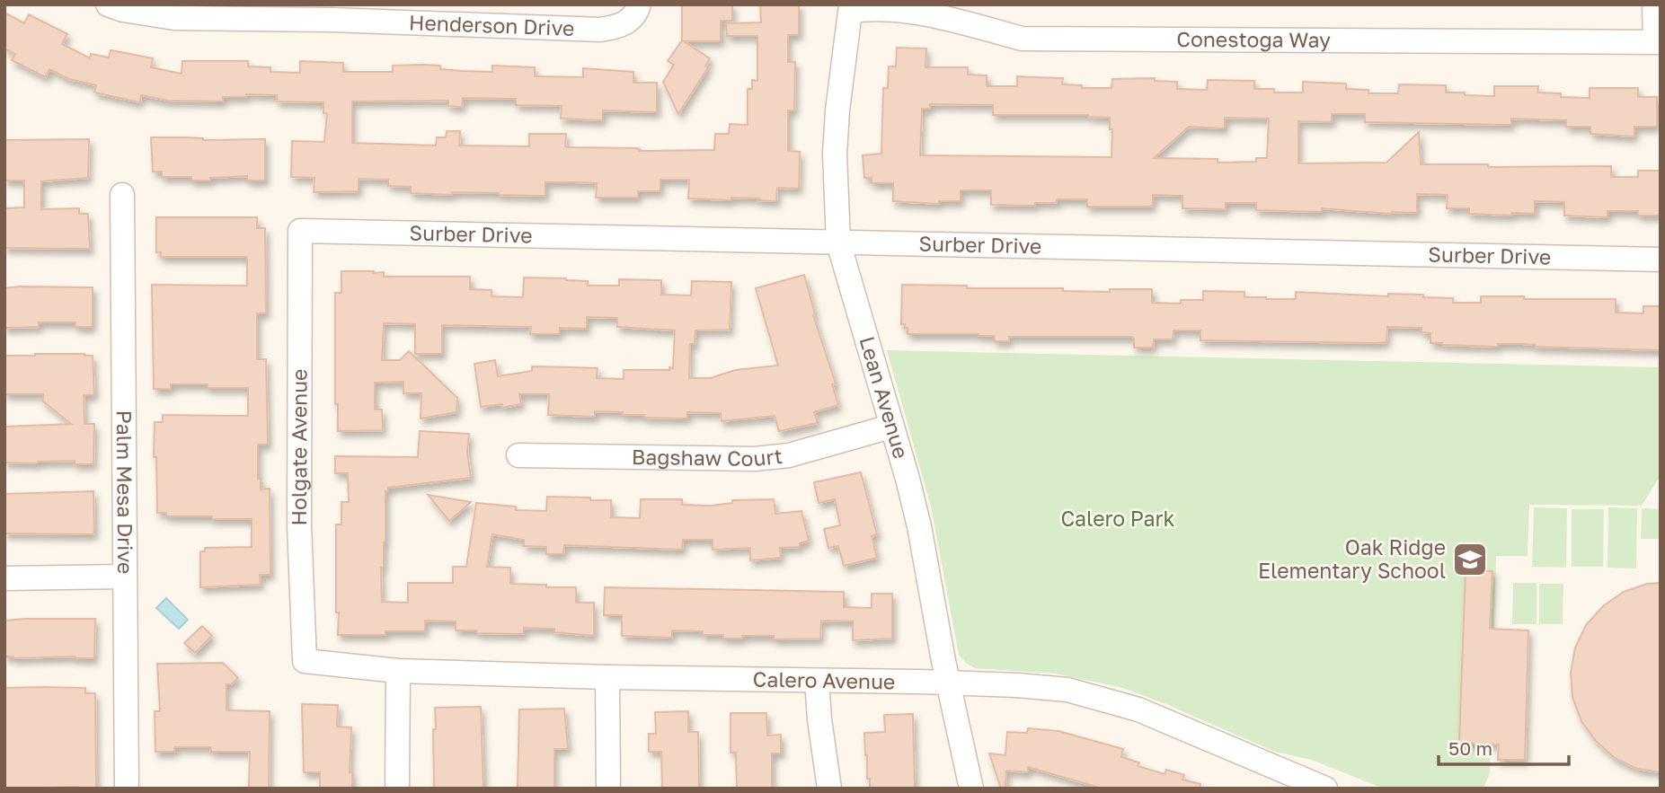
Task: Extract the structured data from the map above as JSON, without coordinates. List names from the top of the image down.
{
  "streets": {
    "street": [
      "Henderson Drive",
      "Conestoga Way",
      "Surber Drive",
      "Lean Avenue",
      "Holgate Avenue",
      "Bagshaw Court",
      "Palm Mesa Drive",
      "Calero Avenue"
    ]
  },
  "crossings": [
    ["Conestoga Way", "Lean Avenue"],
    ["Surber Drive", "Lean Avenue"],
    ["Surber Drive", "Holgate Avenue"],
    ["Lean Avenue", "Bagshaw Court"],
    ["Lean Avenue", "Calero Avenue"],
    ["Holgate Avenue", "Calero Avenue"]
  ],
  "parks": ["Calero Park"],
  "places": {
    "school or university": ["Oak Ridge Elementary School"]
  },
  "scale_bar": "50 m"
}
